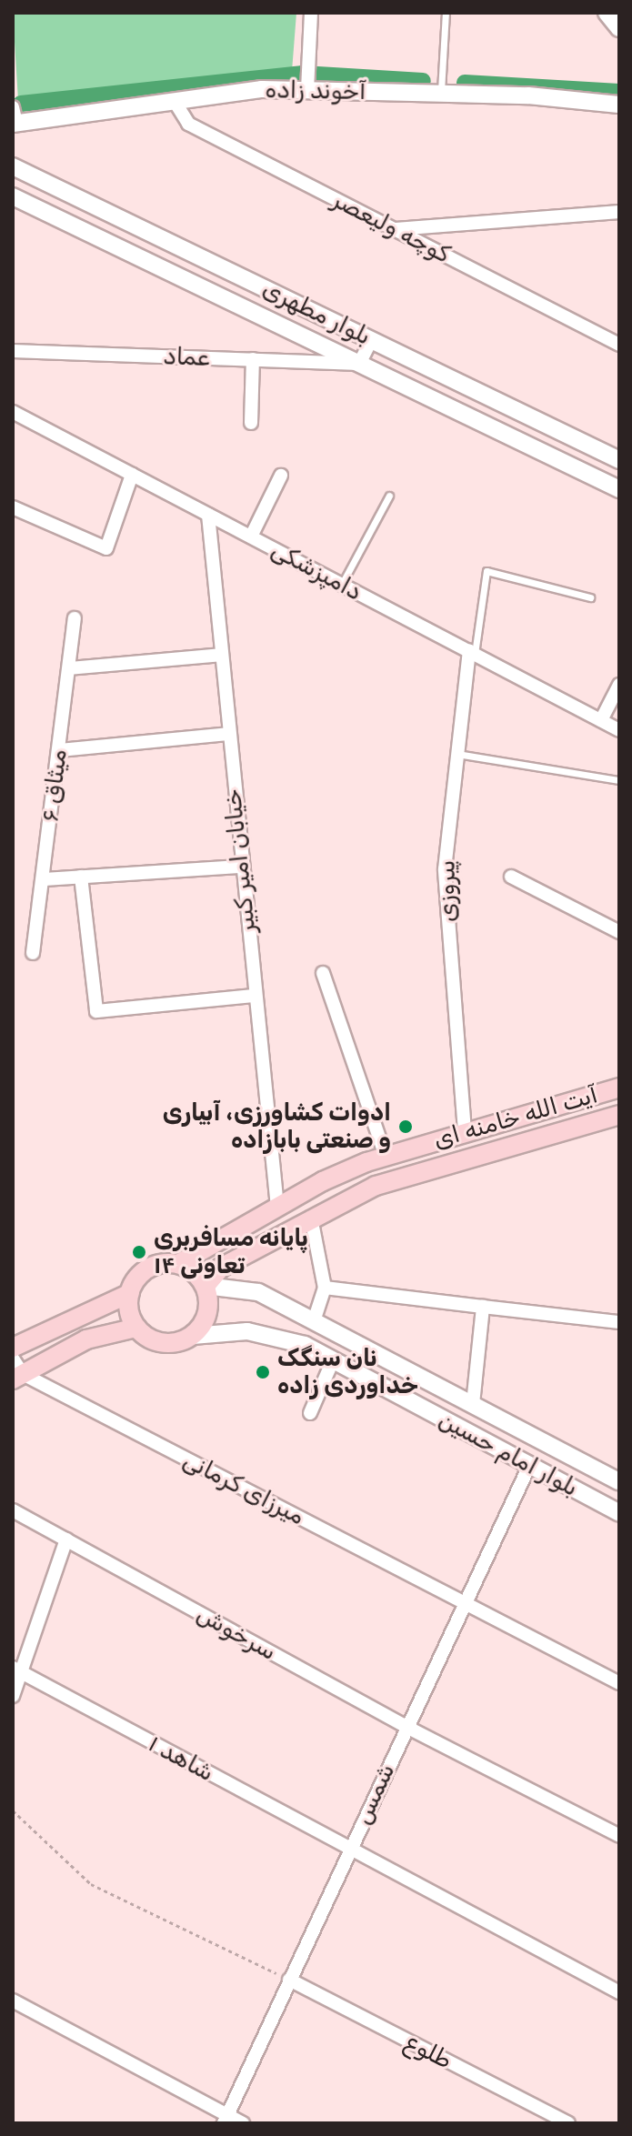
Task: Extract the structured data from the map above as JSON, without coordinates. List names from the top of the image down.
{
  "streets": {
    "main road": ["آیت الله خامنه ای"],
    "street": [
      "آخوند زاده",
      "کوچه ولیعصر",
      "بلوار مطهری",
      "عماد",
      "دامپزشکی",
      "میثاق ۶",
      "خیابان امیر کبیر",
      "پیروزی",
      "بلوار امام حسین",
      "میرزای کرمانی",
      "سرخوش",
      "شاهد ۱",
      "شمس",
      "طلوع"
    ]
  },
  "crossings": [
    ["آخوند زاده", "کوچه ولیعصر"],
    ["بلوار مطهری", "عماد"],
    ["دامپزشکی", "خیابان امیر کبیر"],
    ["دامپزشکی", "پیروزی"],
    ["خیابان امیر کبیر", "آیت الله خامنه ای"],
    ["پیروزی", "آیت الله خامنه ای"],
    ["آیت الله خامنه ای", "بلوار امام حسین"],
    ["بلوار امام حسین", "شمس"],
    ["میرزای کرمانی", "شمس"],
    ["سرخوش", "شمس"],
    ["شاهد ۱", "شمس"],
    ["شمس", "طلوع"]
  ],
  "places": ["ادوات کشاورزی، آبیاری و صنعتی بابازاده", "پایانه مسافربری تعاونی ۱۴", "نان سنگک خداوردی زاده"]
}
